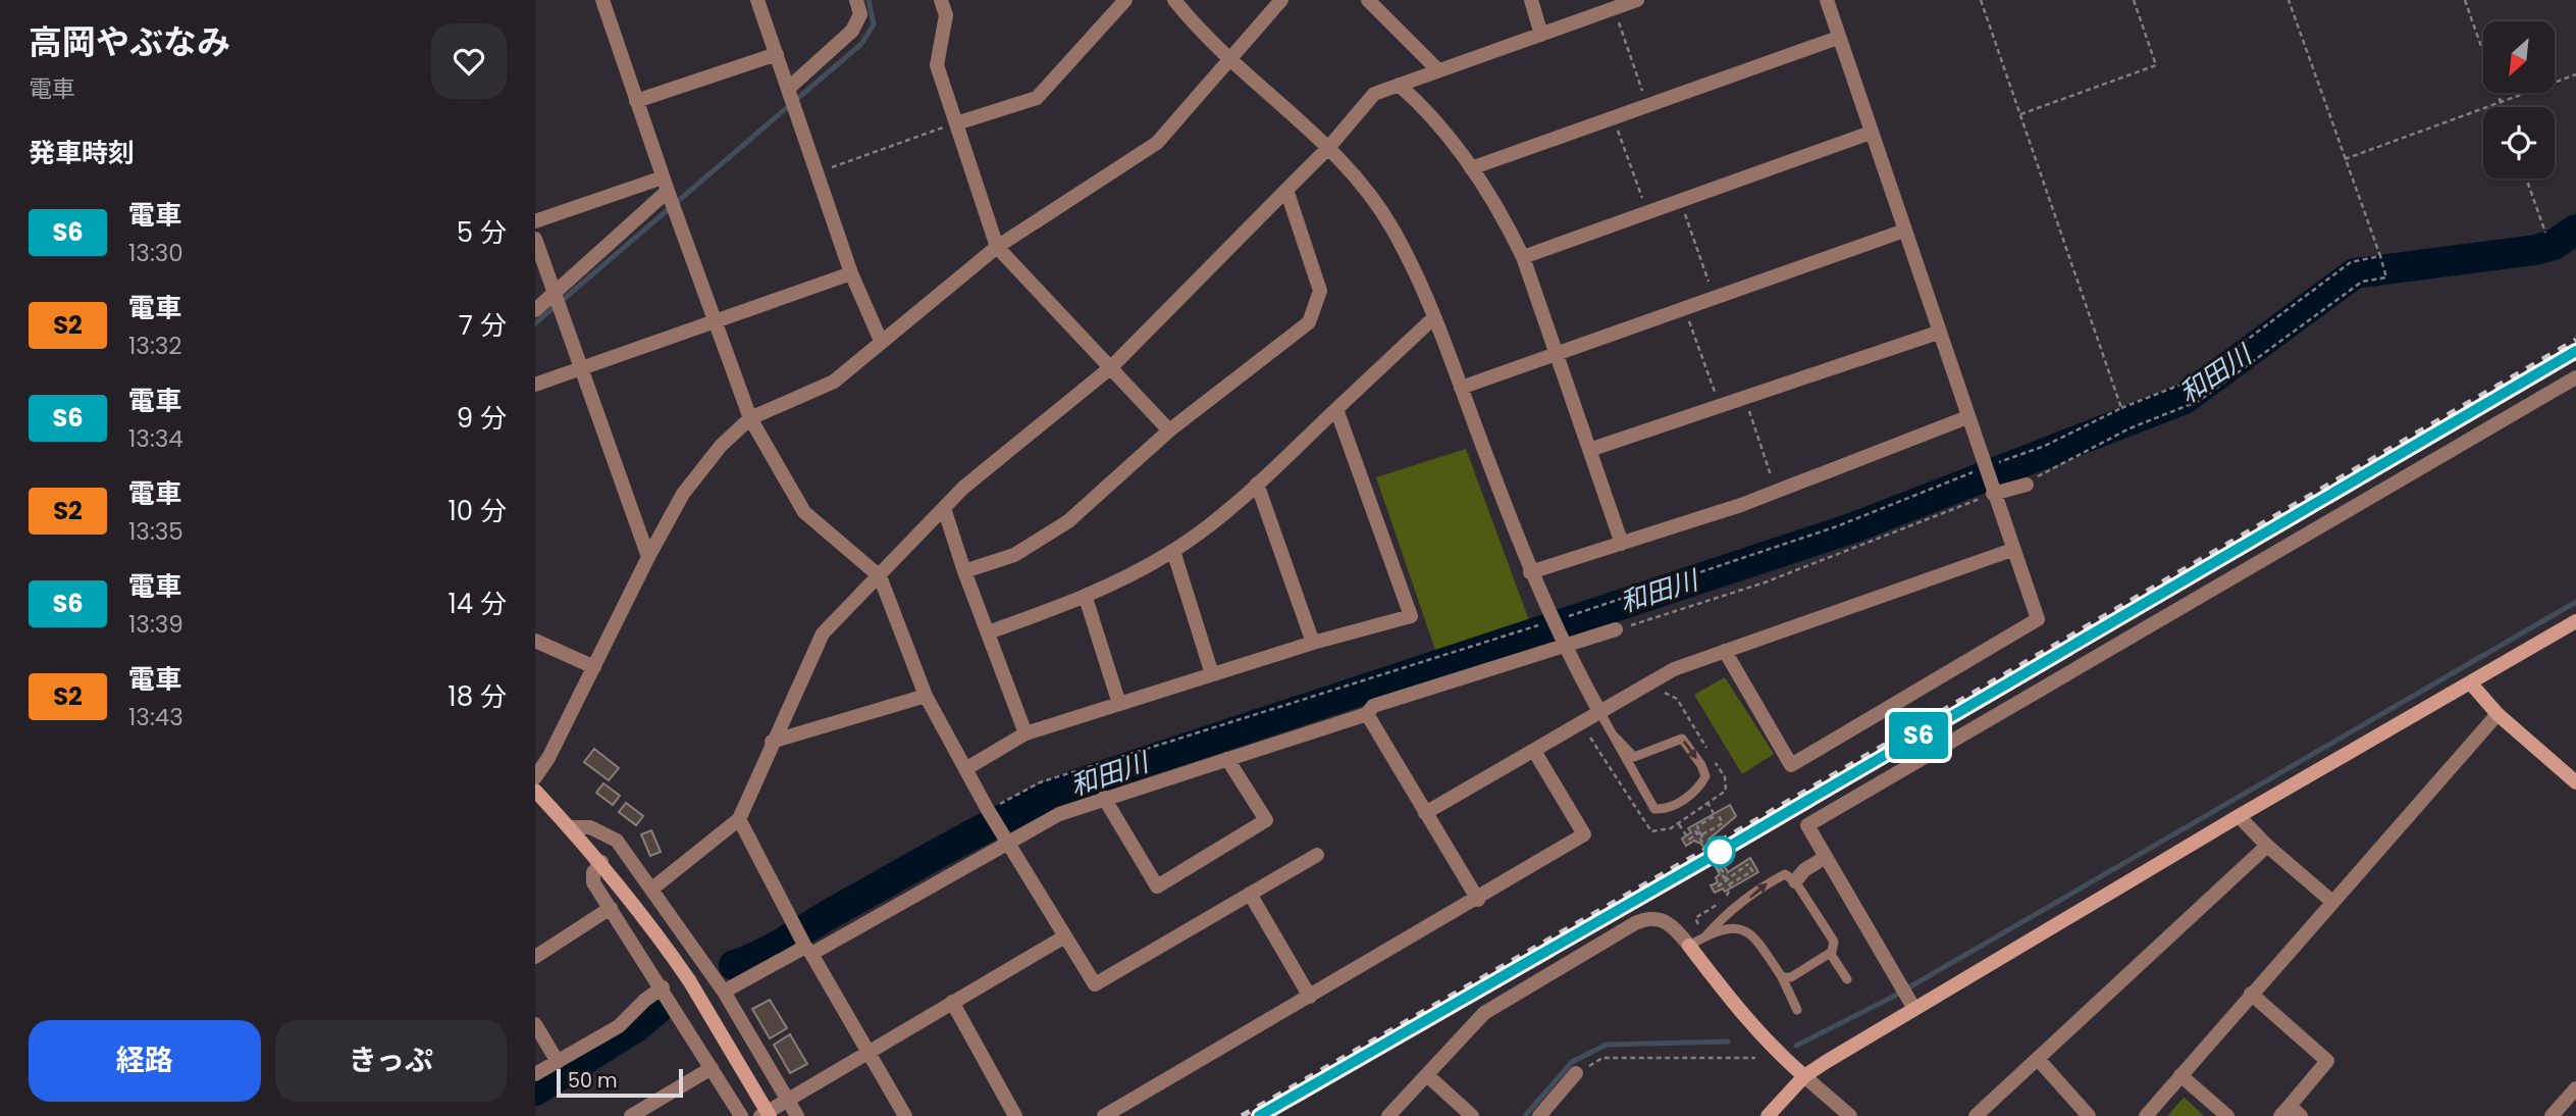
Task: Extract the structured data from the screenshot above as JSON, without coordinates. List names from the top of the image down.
{
  "water": ["和田川"],
  "scale_bar": "50 m",
  "north": "bottom left",
  "page": {
    "heading": [
      ["高岡やぶなみ", "電車"],
      "発車時刻"
    ],
    "on_map": "S6",
    "list": [
      {
        "mark": "S6",
        "name": "電車",
        "note": "13:30",
        "value": "5 分"
      },
      {
        "mark": "S2",
        "name": "電車",
        "note": "13:32",
        "value": "7 分"
      },
      {
        "mark": "S6",
        "name": "電車",
        "note": "13:34",
        "value": "9 分"
      },
      {
        "mark": "S2",
        "name": "電車",
        "note": "13:35",
        "value": "10 分"
      },
      {
        "mark": "S6",
        "name": "電車",
        "note": "13:39",
        "value": "14 分"
      },
      {
        "mark": "S2",
        "name": "電車",
        "note": "13:43",
        "value": "18 分"
      }
    ],
    "buttons": ["経路", "きっぷ"],
    "scale": "50 m"
  }
}
